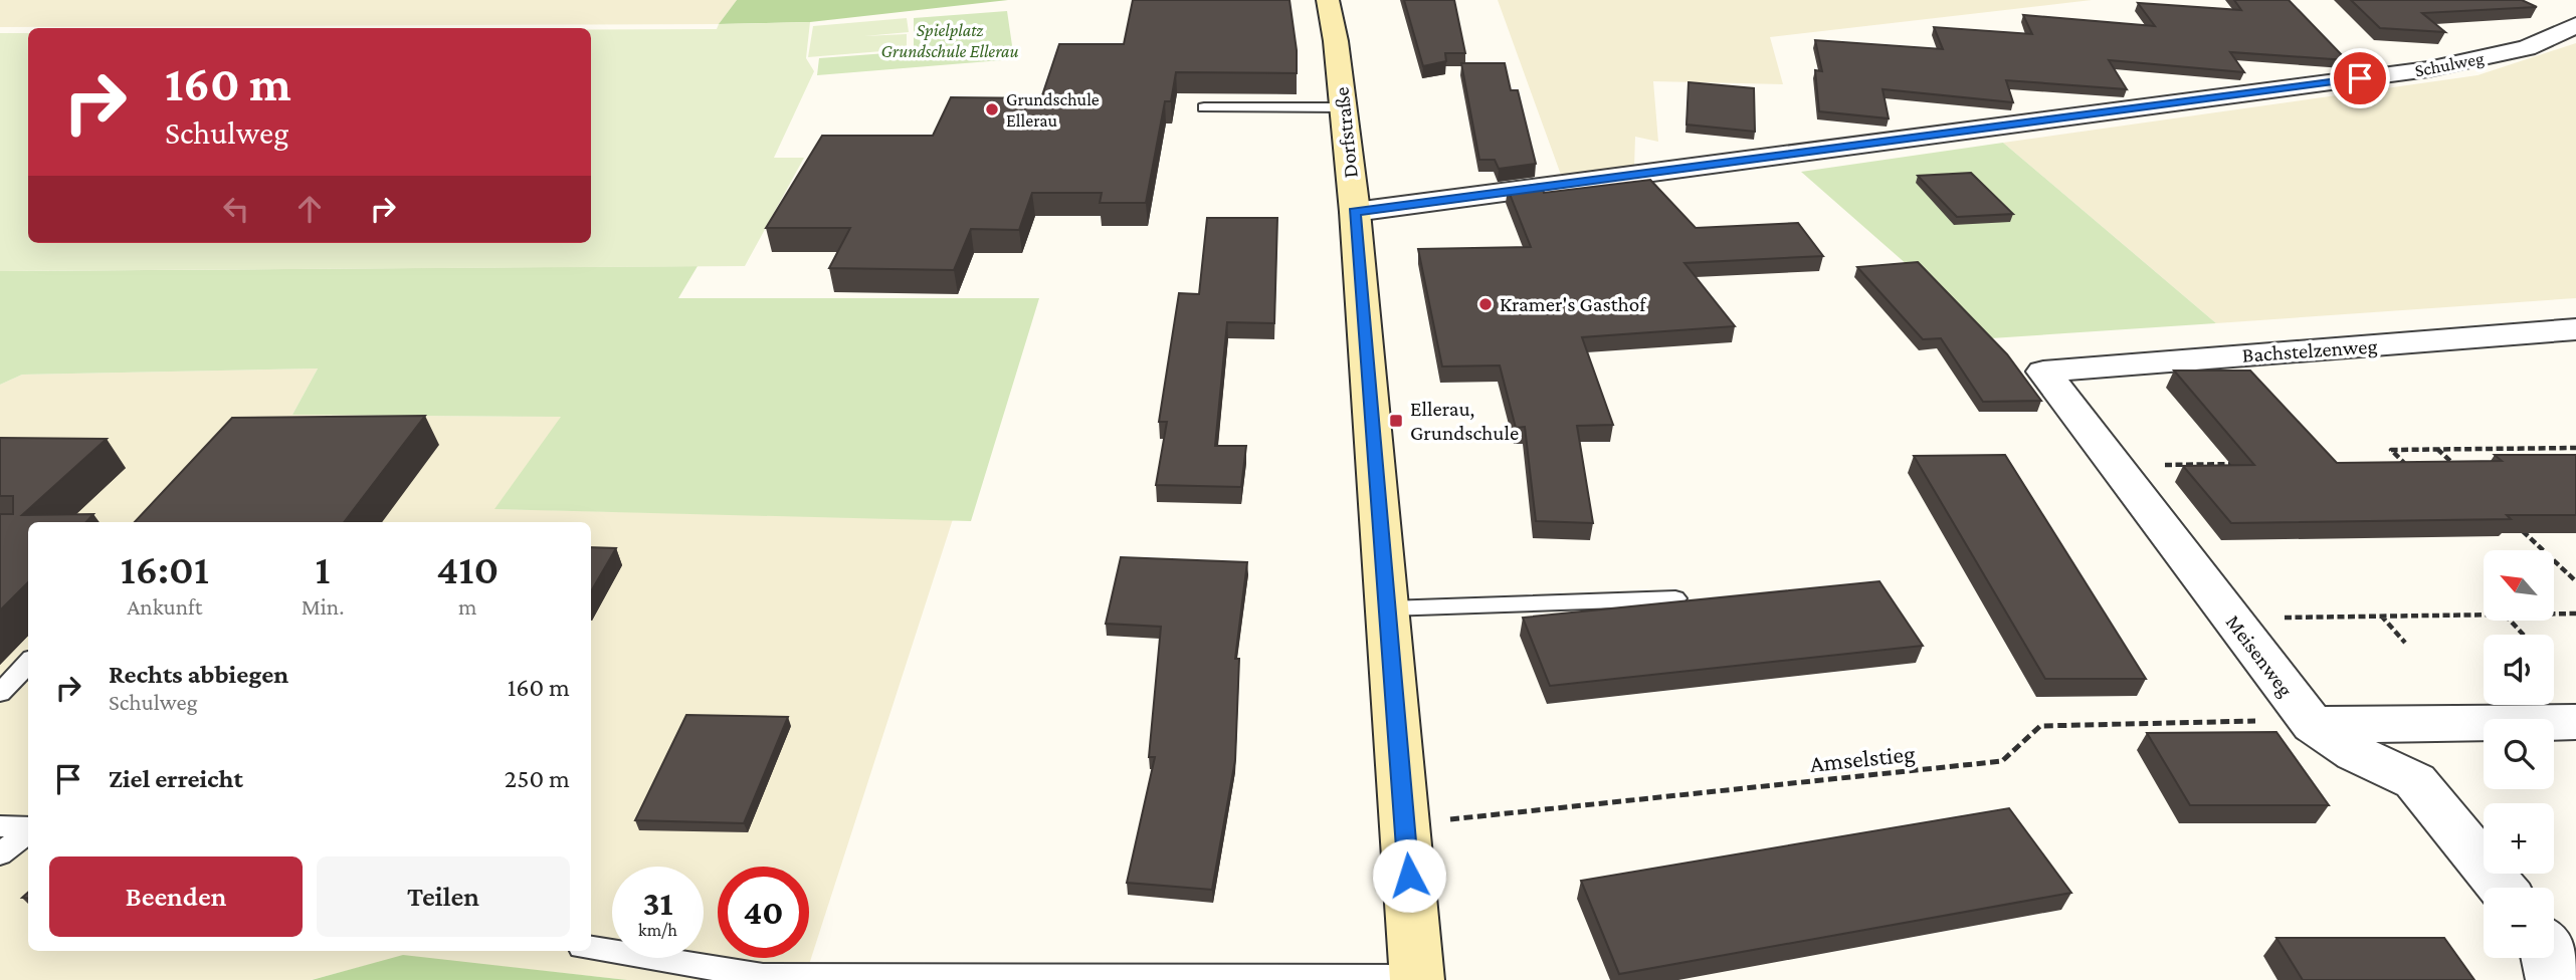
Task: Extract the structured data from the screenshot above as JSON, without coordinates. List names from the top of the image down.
{
  "streets": {
    "street": [
      "Schulweg",
      "Dorfstraße",
      "Bachstelzenweg",
      "Meisenweg"
    ],
    "path": ["Amselstieg"]
  },
  "crossings": [
    ["Schulweg", "Dorfstraße"],
    ["Dorfstraße", "Amselstieg"],
    ["Bachstelzenweg", "Meisenweg"],
    ["Meisenweg", "Amselstieg"]
  ],
  "parks": ["Spielplatz Grundschule Ellerau"],
  "places": {
    "other": ["Grundschule Ellerau", "Kramer's Gasthof"],
    "transit": ["Ellerau, Grundschule"]
  },
  "north": "top left",
  "page": {
    "turn": ["160 m", "Schulweg"],
    "eta": [
      "16:01",
      "Ankunft",
      "1",
      "Min.",
      "410",
      "m"
    ],
    "map_buttons": ["+", "−"],
    "list": [
      {
        "name": "Rechts abbiegen",
        "note": "Schulweg",
        "value": "160 m"
      },
      {
        "name": "Ziel erreicht",
        "value": "250 m"
      }
    ],
    "buttons": ["Beenden", "Teilen"],
    "speed": "31 km/h",
    "limit": "40"
  }
}
